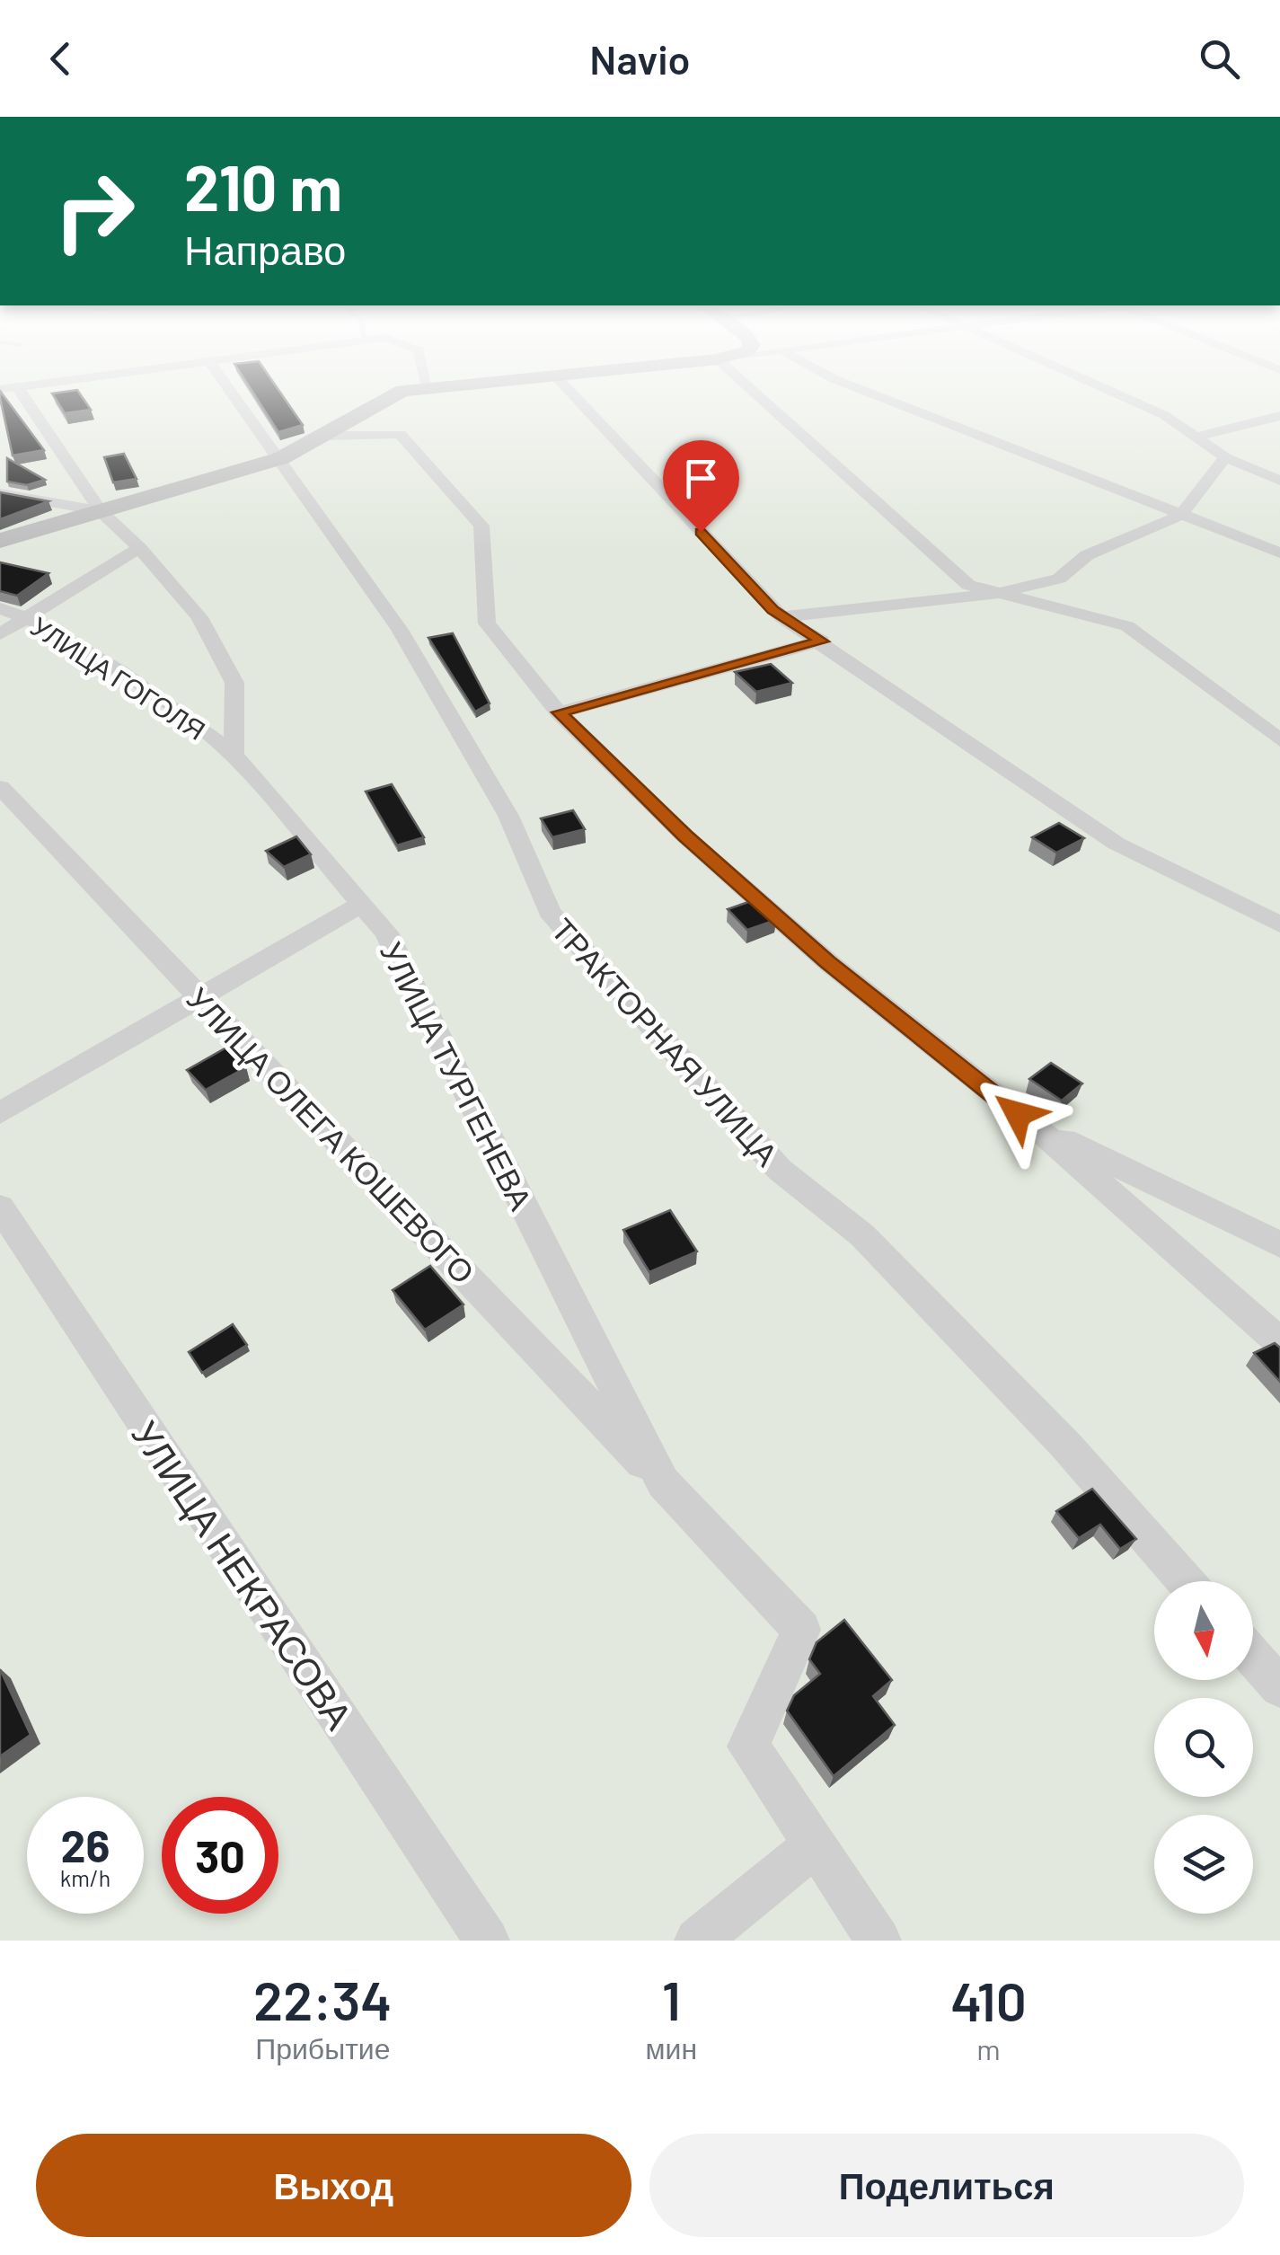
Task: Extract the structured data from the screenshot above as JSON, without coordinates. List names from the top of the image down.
{
  "streets": {
    "street": [
      "УЛИЦА ГОГОЛЯ",
      "ТРАКТОРНАЯ УЛИЦА",
      "УЛИЦА ТУРГЕНЕВА",
      "УЛИЦА ОЛЕГА КОШЕВОГО",
      "УЛИЦА НЕКРАСОВА"
    ]
  },
  "crossings": [
    ["УЛИЦА ГОГОЛЯ", "УЛИЦА ТУРГЕНЕВА"],
    ["УЛИЦА ТУРГЕНЕВА", "УЛИЦА ОЛЕГА КОШЕВОГО"]
  ],
  "north": "bottom",
  "page": {
    "header": "Navio",
    "turn": ["210 m", "Направо"],
    "speed": "26 km/h",
    "limit": "30",
    "eta": [
      "22:34",
      "Прибытие",
      "1",
      "мин",
      "410",
      "m"
    ],
    "buttons": ["Выход", "Поделиться"]
  }
}
